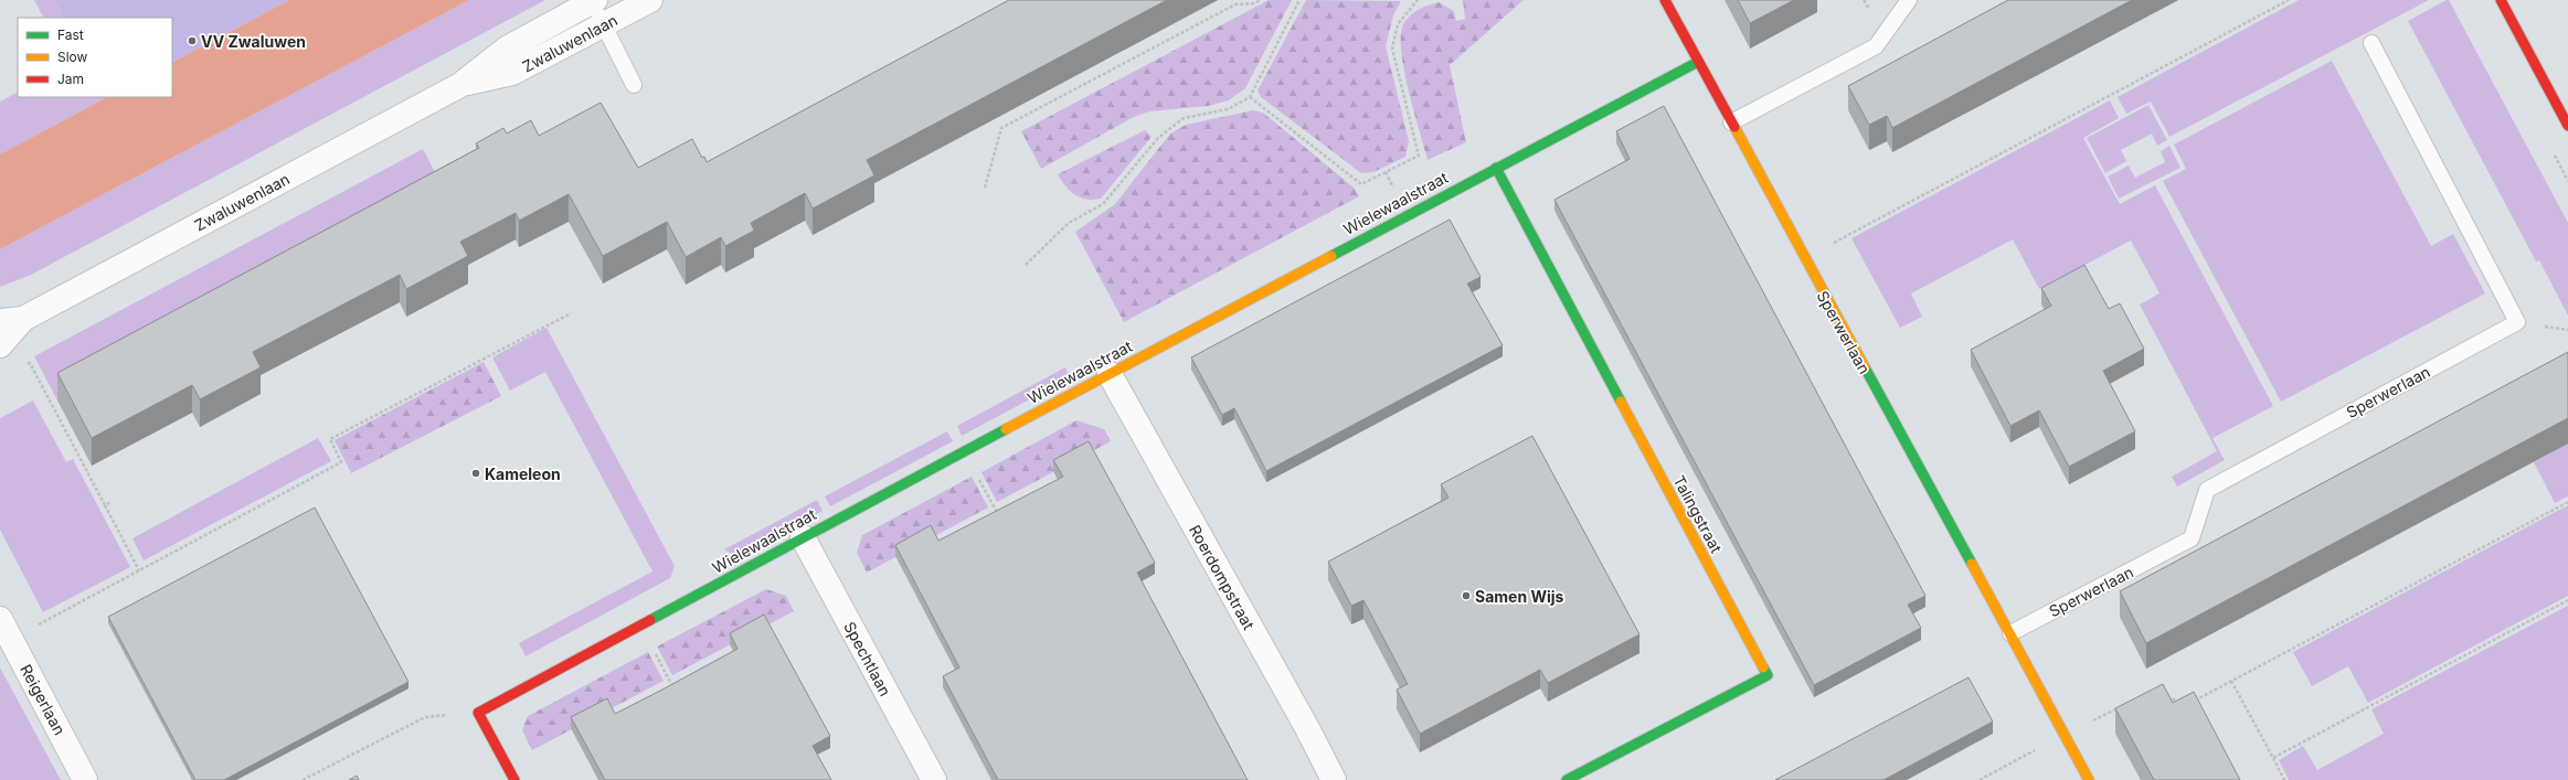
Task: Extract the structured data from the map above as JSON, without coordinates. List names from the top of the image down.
{
  "streets": {
    "street": [
      "Zwaluwenlaan",
      "Wielewaalstraat",
      "Sperwerlaan",
      "Talingstraat",
      "Roerdompstraat",
      "Spechtlaan",
      "Reigerlaan"
    ]
  },
  "crossings": [
    ["Wielewaalstraat", "Sperwerlaan"],
    ["Wielewaalstraat", "Talingstraat"],
    ["Wielewaalstraat", "Roerdompstraat"],
    ["Wielewaalstraat", "Spechtlaan"]
  ],
  "places": ["VV Zwaluwen", "Kameleon", "Samen Wijs"],
  "legend": ["Fast", "Slow", "Jam"]
}
